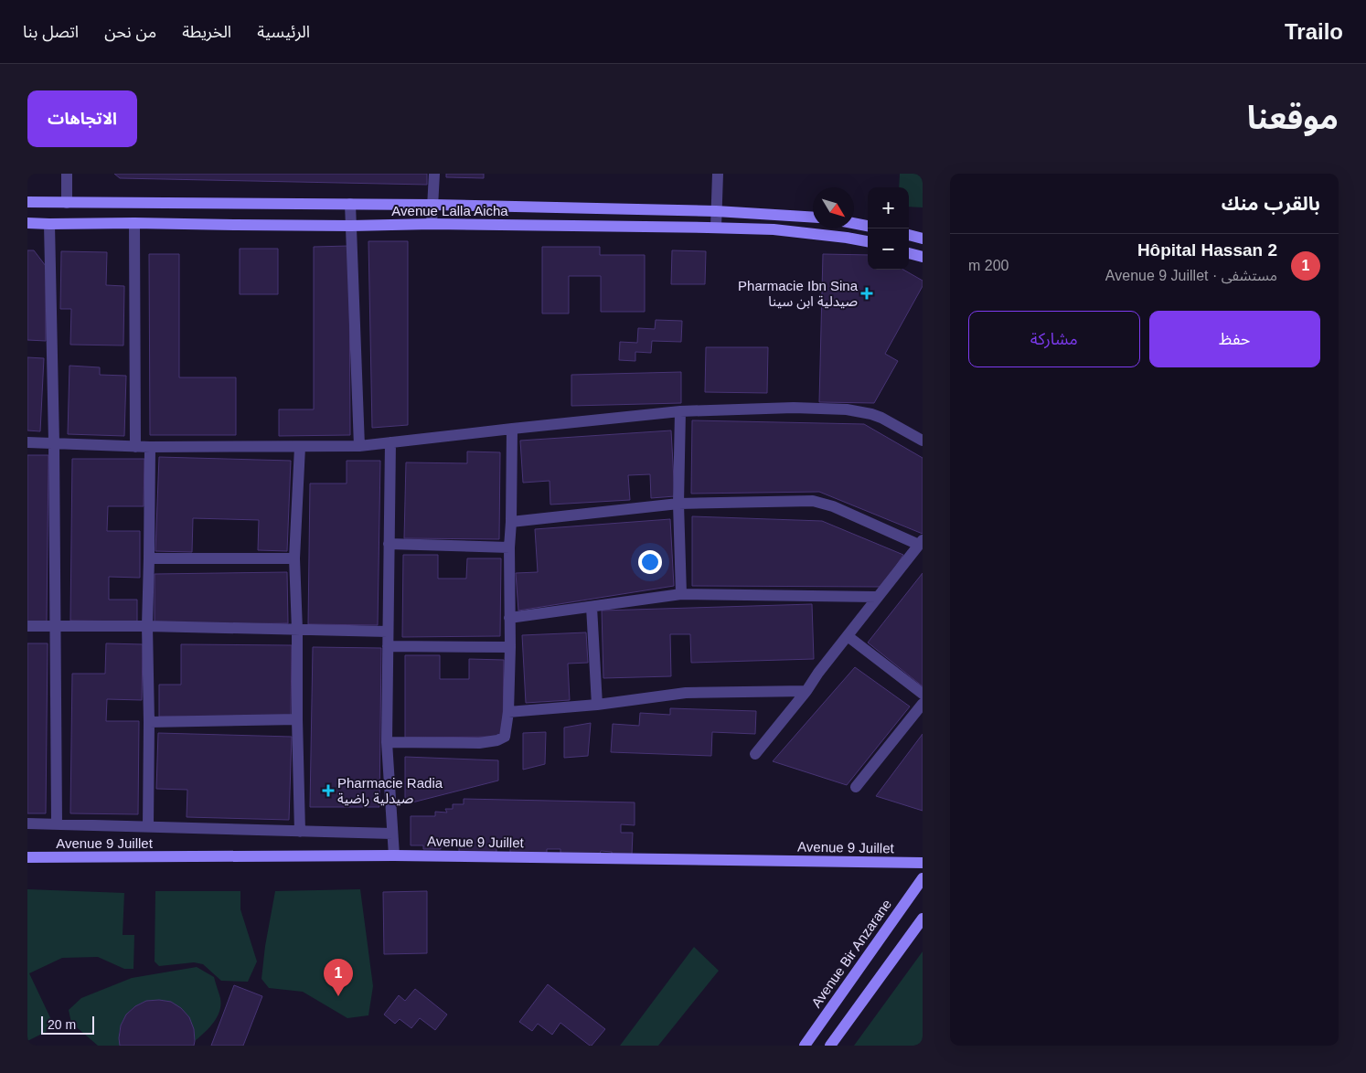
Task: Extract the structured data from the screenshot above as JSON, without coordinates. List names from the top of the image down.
{
  "streets": {
    "main road": ["Avenue Lalla Aicha", "Avenue 9 Juillet", "Avenue Bir Anzarane"]
  },
  "places": {
    "health": ["Pharmacie Ibn Sina صيدلية ابن سينا", "Pharmacie Radia صيدلية راضية"]
  },
  "scale_bar": "20 m",
  "north": "bottom right",
  "page": {
    "header": "Trailo",
    "nav": [
      "الرئيسية",
      "الخريطة",
      "من نحن",
      "اتصل بنا"
    ],
    "title": "موقعنا",
    "buttons": [
      "الاتجاهات",
      ["حفظ", "مشاركة"]
    ],
    "heading": "بالقرب منك",
    "map_buttons": ["+", "−"],
    "list": [
      {
        "mark": "1",
        "name": "Hôpital Hassan 2",
        "note": "مستشفى · Avenue 9 Juillet",
        "value": "200 m"
      }
    ],
    "pins": "1",
    "scale": "20 m"
  }
}
